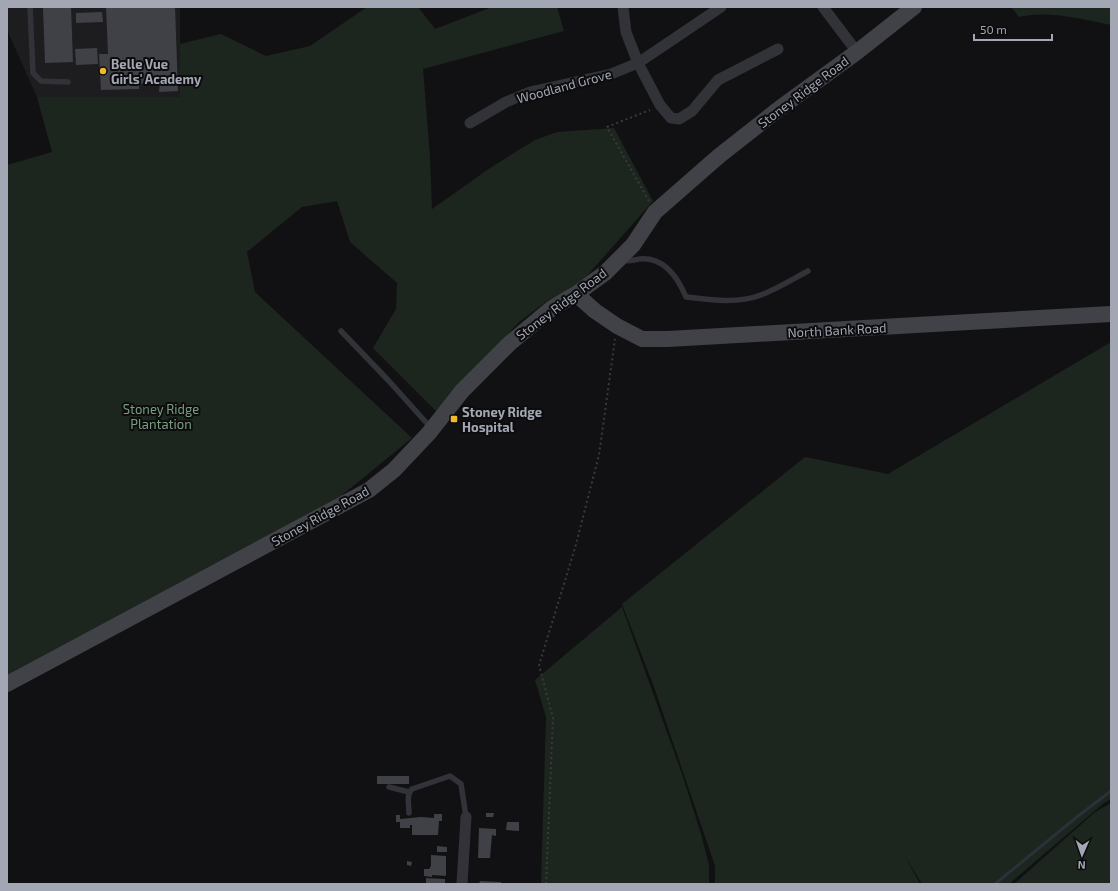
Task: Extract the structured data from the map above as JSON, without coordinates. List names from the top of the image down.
{
  "streets": {
    "street": ["Woodland Grove", "Stoney Ridge Road", "North Bank Road"]
  },
  "crossings": [
    ["Stoney Ridge Road", "North Bank Road"]
  ],
  "parks": ["Stoney Ridge Plantation"],
  "places": {
    "other": ["Belle Vue Girls' Academy"],
    "transit": ["Stoney Ridge Hospital"]
  },
  "scale_bar": "50 m",
  "north": "bottom"
}
